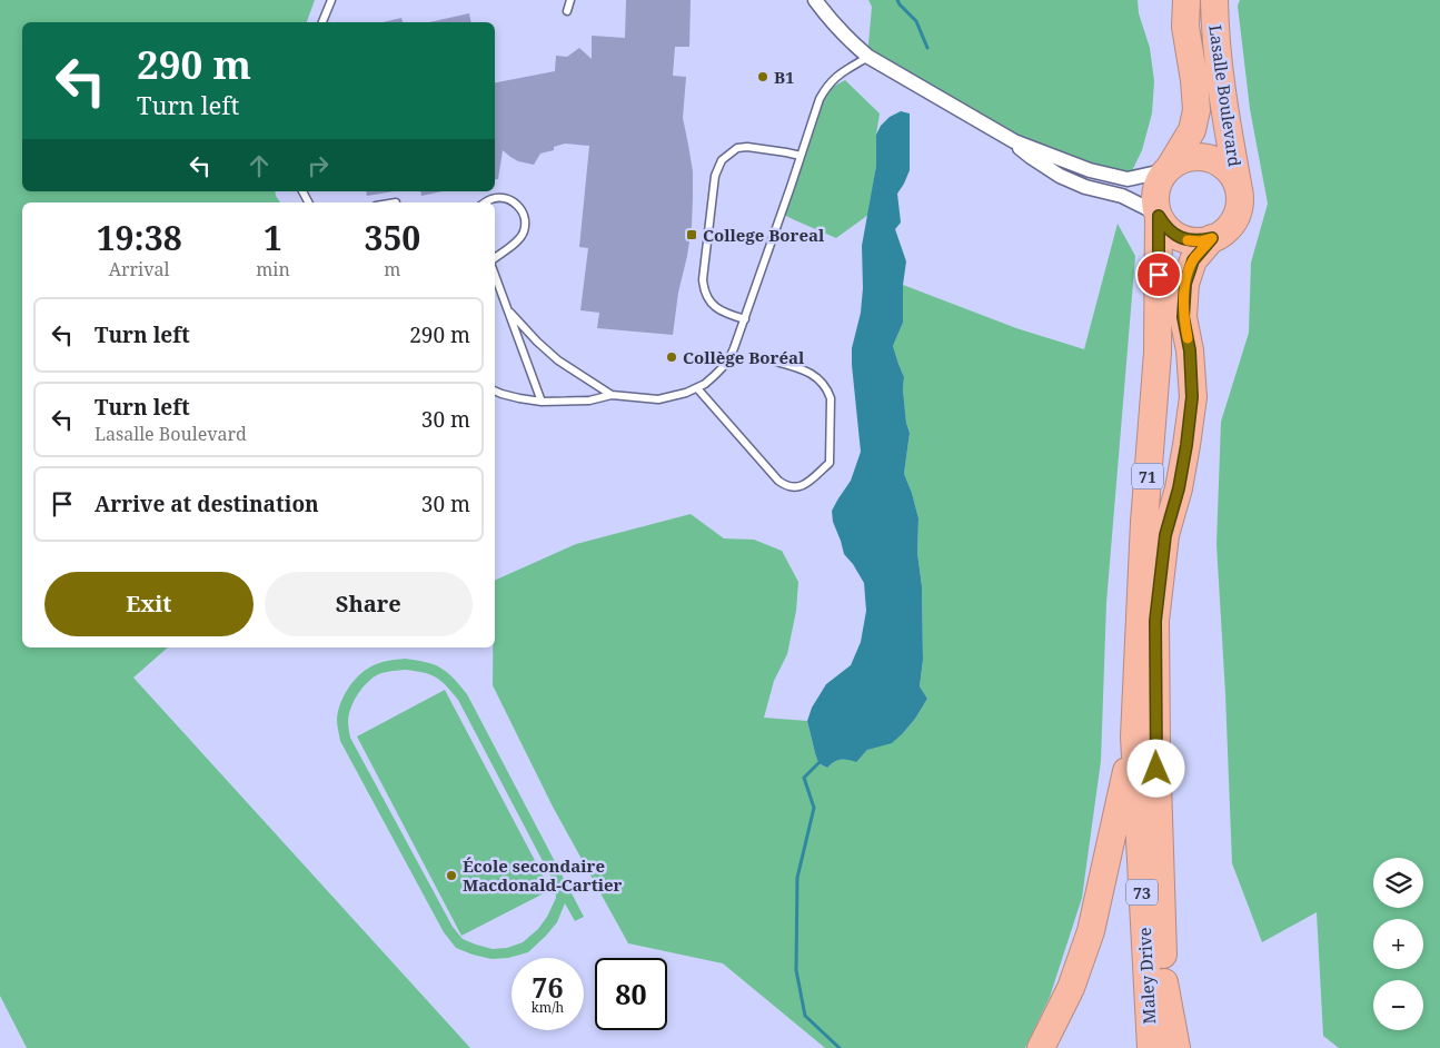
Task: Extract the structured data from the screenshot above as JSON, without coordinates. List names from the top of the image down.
{
  "streets": {
    "highway": [
      "Lasalle Boulevard",
      "71",
      "73",
      "Maley Drive"
    ]
  },
  "crossings": [
    ["Lasalle Boulevard", "71"],
    ["71", "Maley Drive"]
  ],
  "places": {
    "other": ["B1", "Collège Boréal", "École secondaire Macdonald-Cartier"],
    "transit": ["College Boreal"]
  },
  "page": {
    "turn": ["290 m", "Turn left"],
    "eta": [
      "19:38",
      "Arrival",
      "1",
      "min",
      "350",
      "m"
    ],
    "list": [
      {
        "name": "Turn left",
        "value": "290 m"
      },
      {
        "name": "Turn left",
        "note": "Lasalle Boulevard",
        "value": "30 m"
      },
      {
        "name": "Arrive at destination",
        "value": "30 m"
      }
    ],
    "buttons": ["Exit", "Share"],
    "map_buttons": ["+", "−"],
    "speed": "76 km/h",
    "limit": "80"
  }
}
